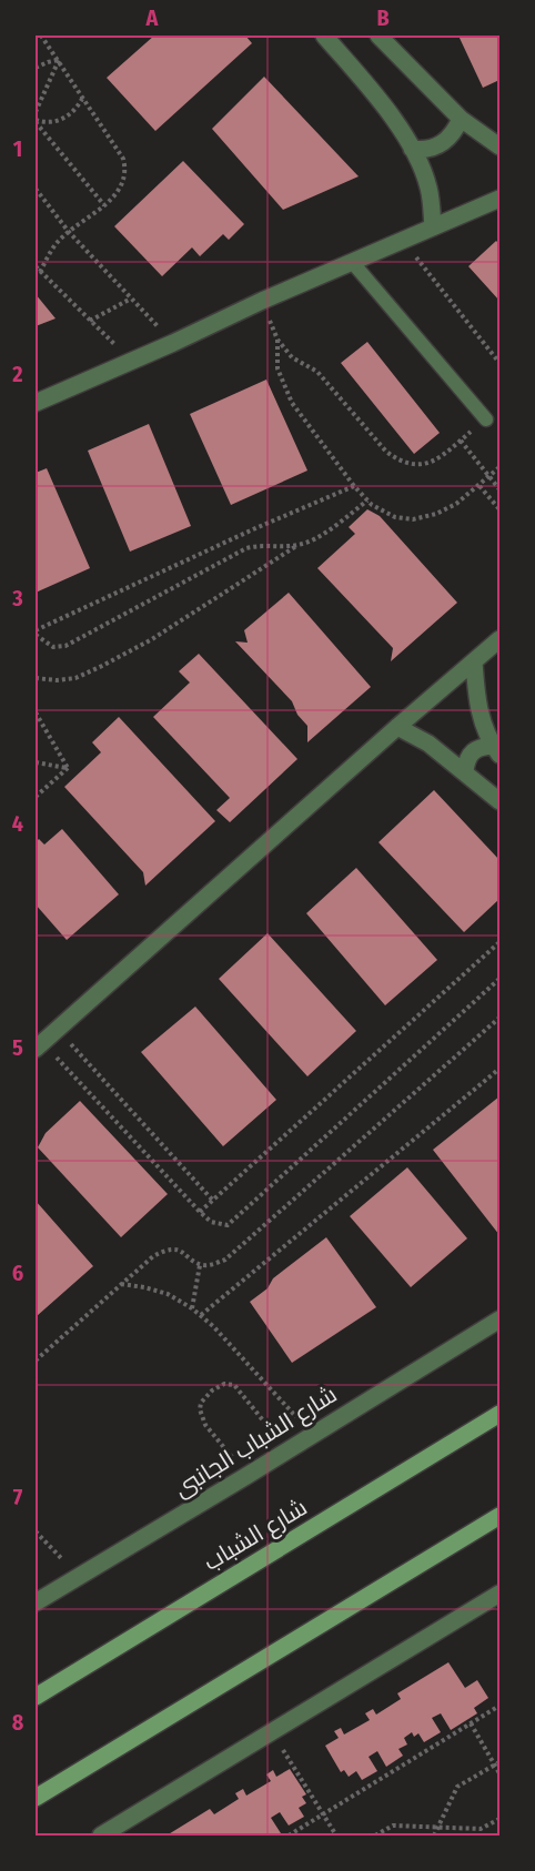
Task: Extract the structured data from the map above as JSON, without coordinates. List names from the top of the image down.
{
  "streets": {
    "main road": ["شارع الشباب"],
    "street": ["شارع الشباب الجانبى"]
  },
  "grid": {
    "columns": ["A", "B"],
    "rows": [
      "1",
      "2",
      "3",
      "4",
      "5",
      "6",
      "7",
      "8"
    ]
  }
}
